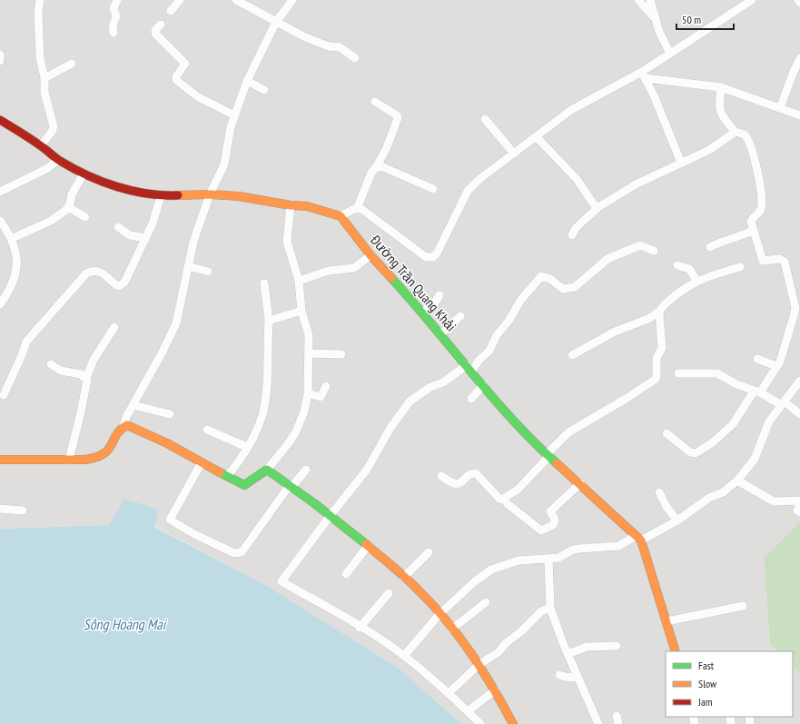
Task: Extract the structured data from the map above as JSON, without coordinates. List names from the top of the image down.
{
  "streets": {
    "street": ["Đường Trần Quang Khải"]
  },
  "water": ["Sông Hoàng Mai"],
  "legend": ["Fast", "Slow", "Jam"],
  "scale_bar": "50 m"
}
